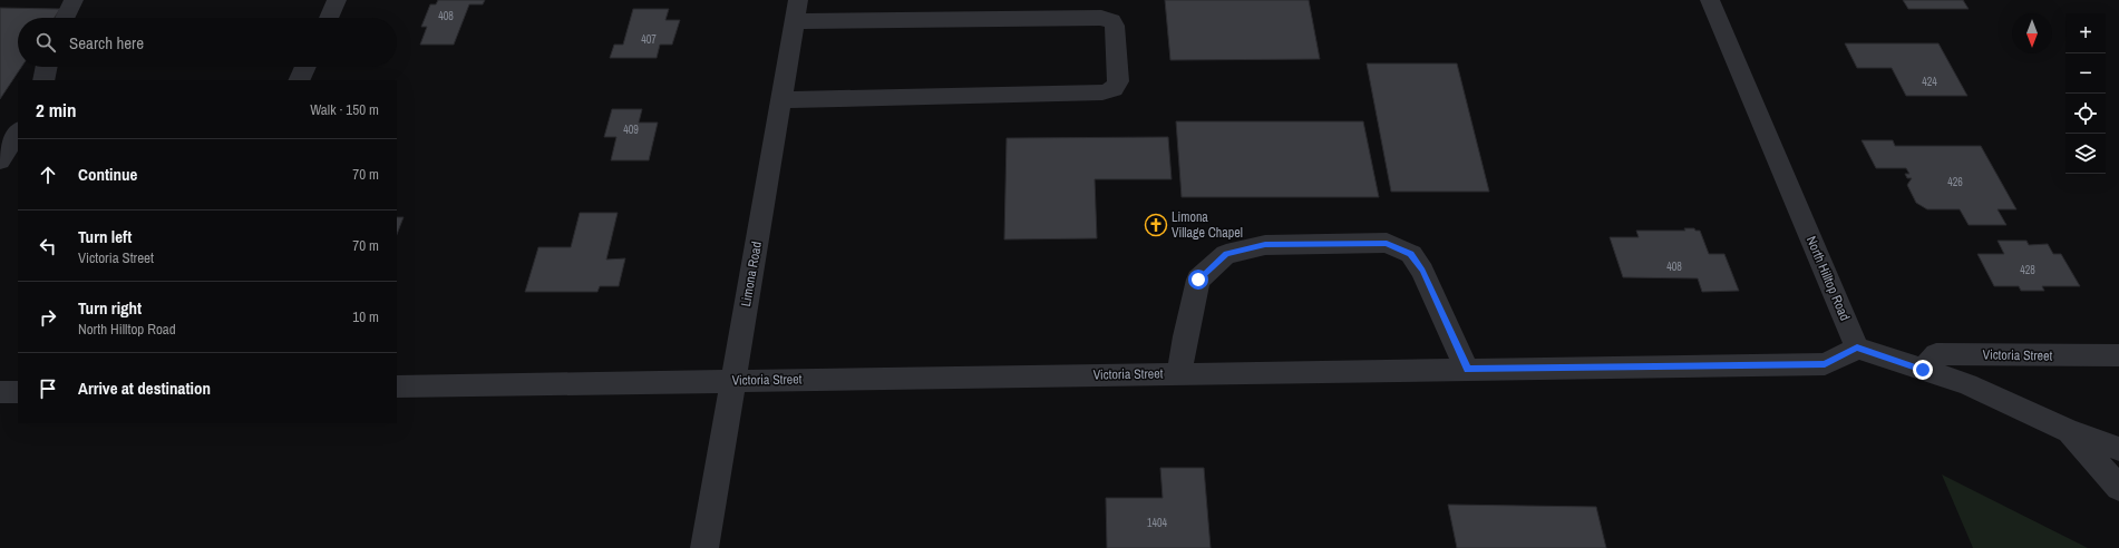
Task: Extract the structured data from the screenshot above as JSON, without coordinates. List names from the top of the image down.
{
  "streets": {
    "street": ["Limona Road", "North Hilltop Road", "Victoria Street"]
  },
  "crossings": [
    ["Limona Road", "Victoria Street"],
    ["North Hilltop Road", "Victoria Street"]
  ],
  "places": {
    "church": ["Limona Village Chapel"]
  },
  "house_numbers": [
    "408",
    "407",
    "424",
    "409",
    "426",
    "408",
    "428",
    "1404"
  ],
  "north": "bottom",
  "page": {
    "map_buttons": ["+", "−"],
    "search": "Search here",
    "heading": ["2 min", "Walk · 150 m"],
    "list": [
      ["Continue", "70 m"],
      ["Turn left", "Victoria Street", "70 m"],
      ["Turn right", "North Hilltop Road", "10 m"],
      "Arrive at destination"
    ]
  }
}
